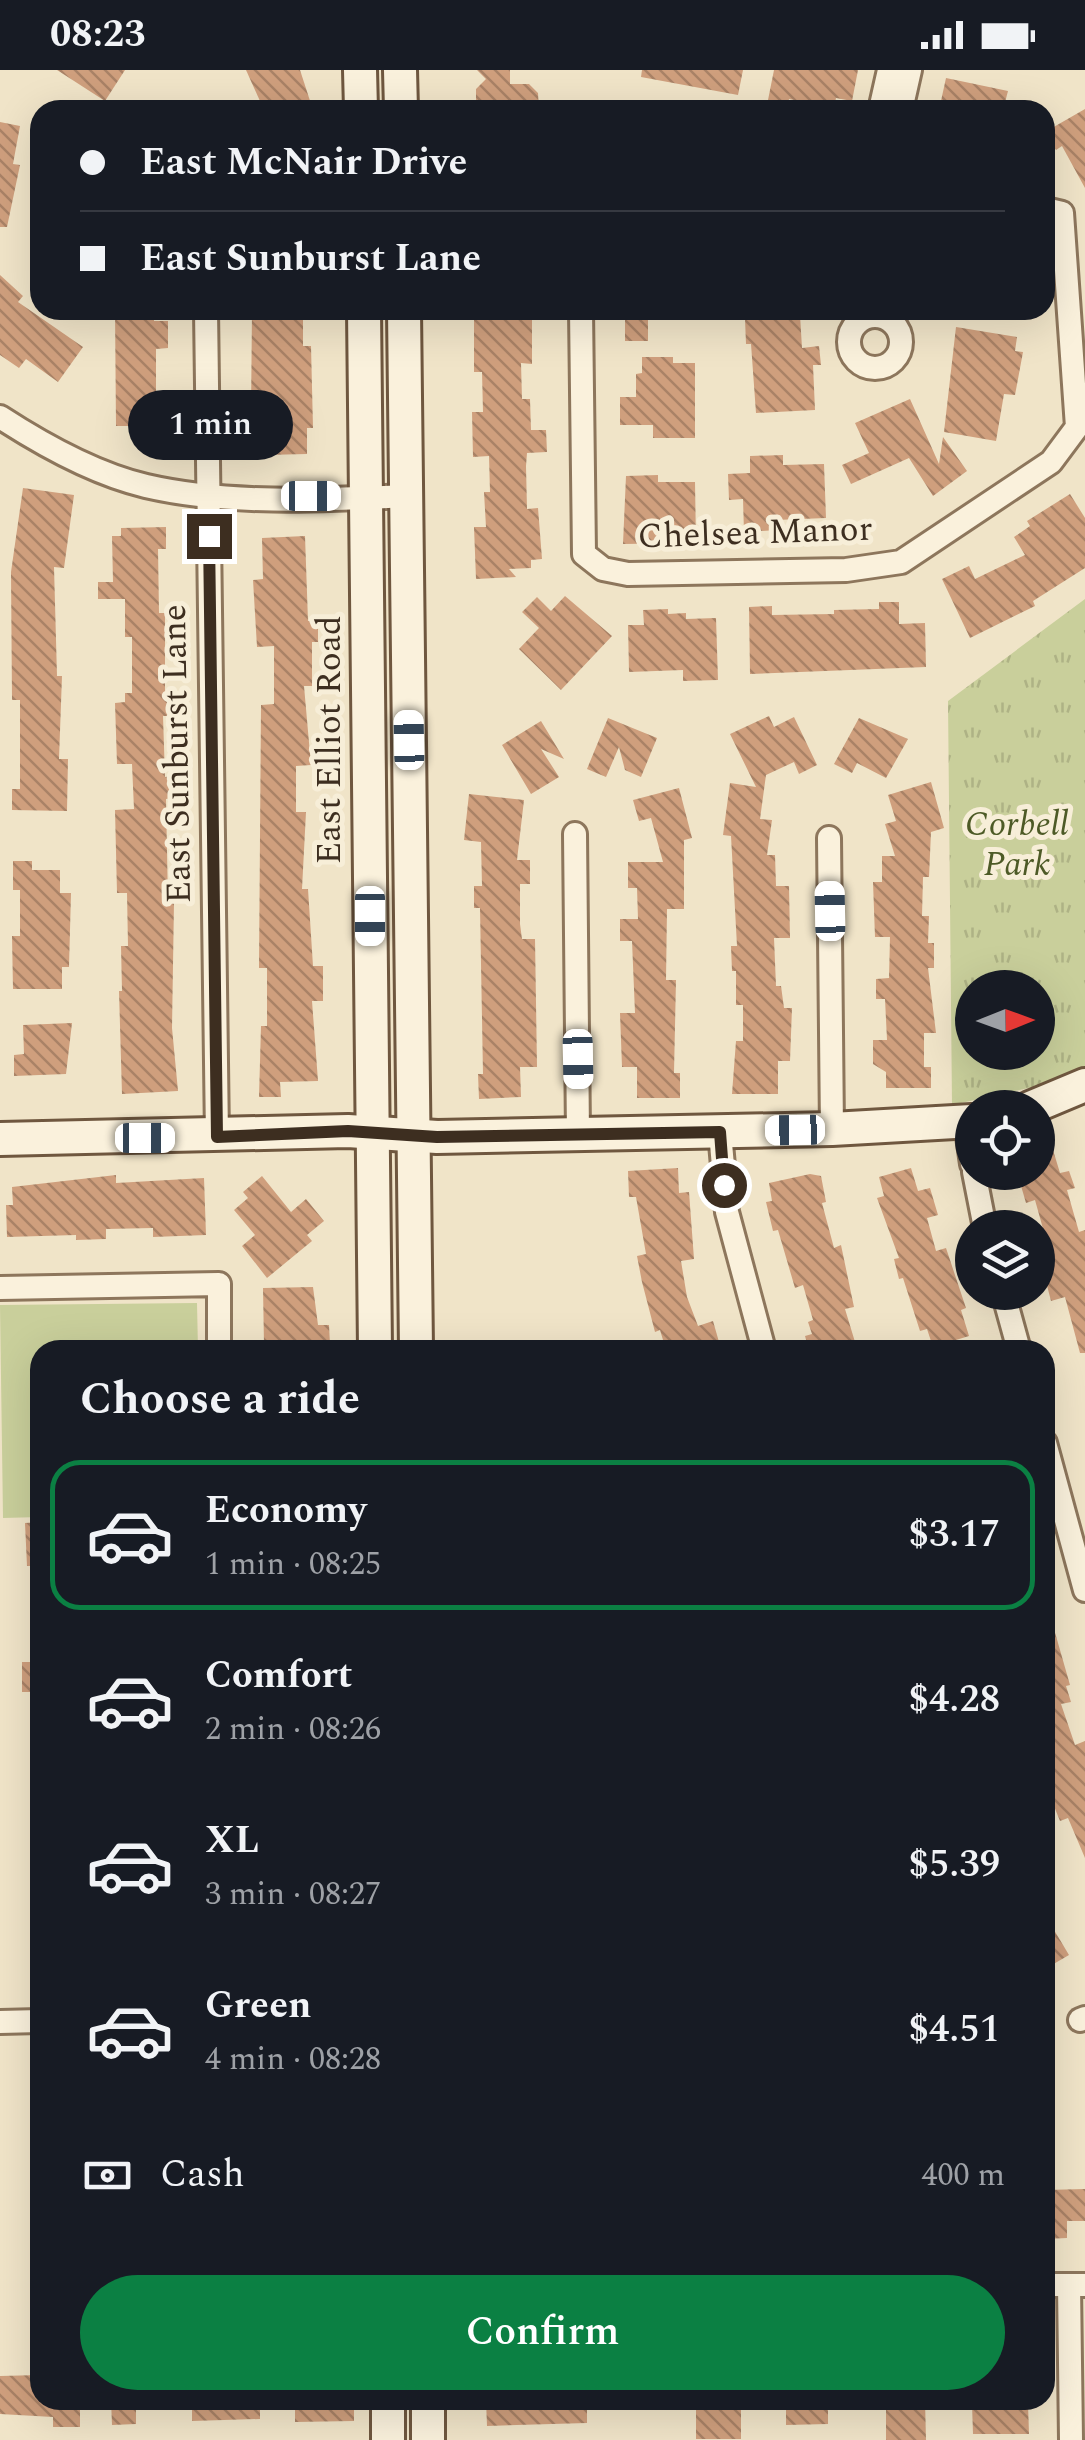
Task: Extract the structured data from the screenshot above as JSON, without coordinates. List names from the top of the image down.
{
  "streets": {
    "main road": ["East Elliot Road"],
    "street": ["Chelsea Manor", "East Sunburst Lane"]
  },
  "parks": ["Corbell Park"],
  "north": "right",
  "page": {
    "status": "08:23",
    "banner": ["East McNair Drive", "East Sunburst Lane"],
    "bubble": "1 min",
    "heading": "Choose a ride",
    "list": [
      {
        "name": "Economy",
        "note": "1 min · 08:25",
        "value": "$3.17"
      },
      {
        "name": "Comfort",
        "note": "2 min · 08:26",
        "value": "$4.28"
      },
      {
        "name": "XL",
        "note": "3 min · 08:27",
        "value": "$5.39"
      },
      {
        "name": "Green",
        "note": "4 min · 08:28",
        "value": "$4.51"
      }
    ],
    "pay": ["Cash", "400 m"],
    "buttons": "Confirm"
  }
}
